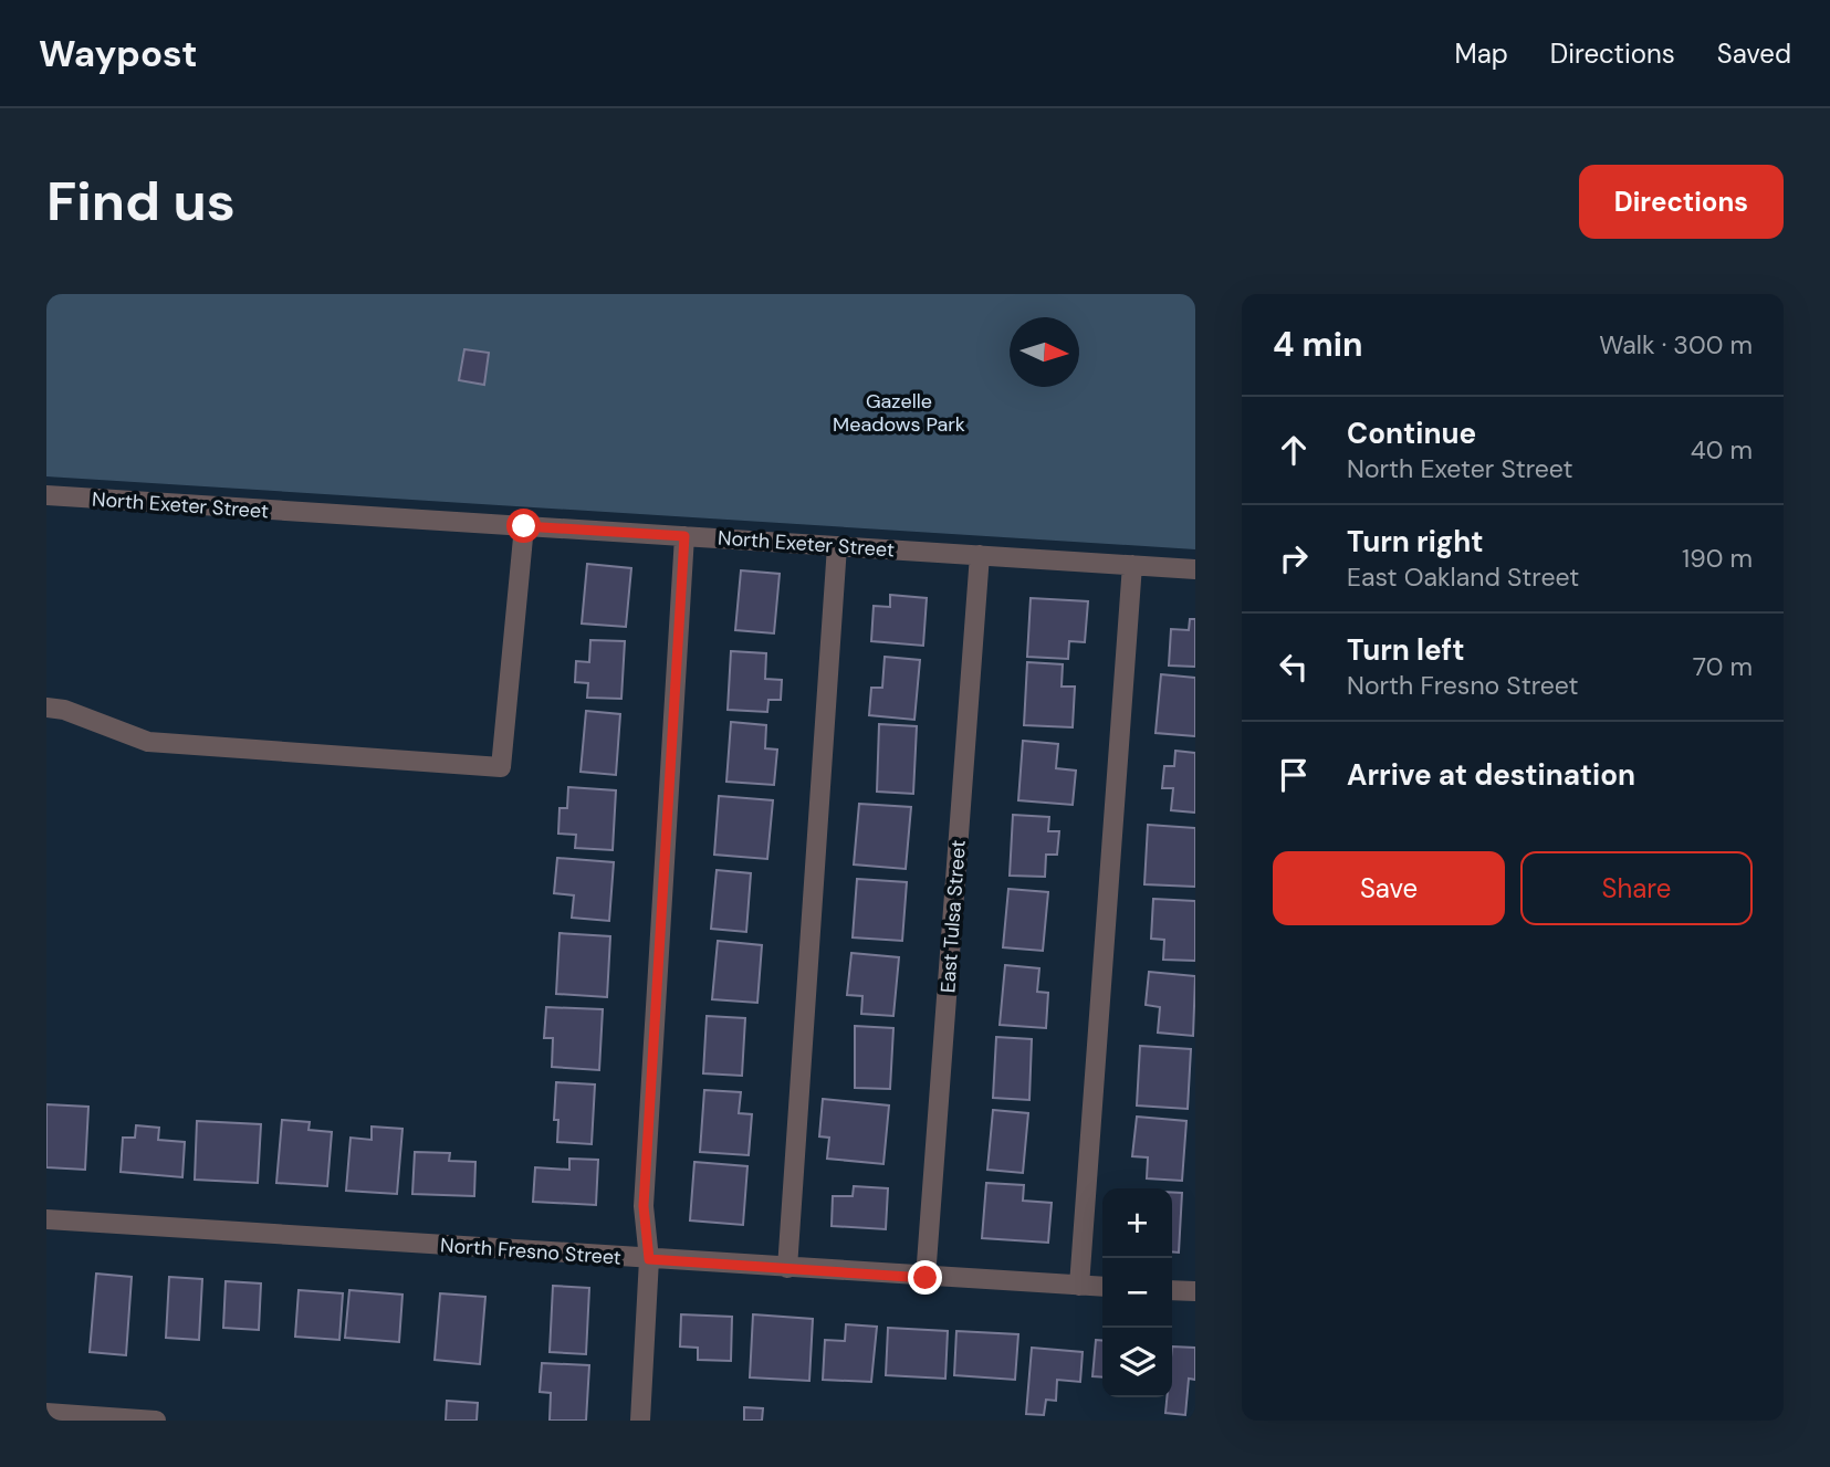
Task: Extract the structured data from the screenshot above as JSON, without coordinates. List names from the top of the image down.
{
  "streets": {
    "street": ["North Exeter Street", "East Tulsa Street", "North Fresno Street"]
  },
  "crossings": [
    ["North Exeter Street", "East Tulsa Street"],
    ["East Tulsa Street", "North Fresno Street"]
  ],
  "parks": ["Gazelle Meadows Park"],
  "north": "right",
  "page": {
    "header": "Waypost",
    "nav": ["Map", "Directions", "Saved"],
    "buttons": [
      "Directions",
      ["Save", "Share"]
    ],
    "title": "Find us",
    "heading": ["4 min", "Walk · 300 m"],
    "list": [
      ["Continue", "North Exeter Street", "40 m"],
      ["Turn right", "East Oakland Street", "190 m"],
      ["Turn left", "North Fresno Street", "70 m"],
      "Arrive at destination"
    ],
    "map_buttons": ["+", "−"]
  }
}
